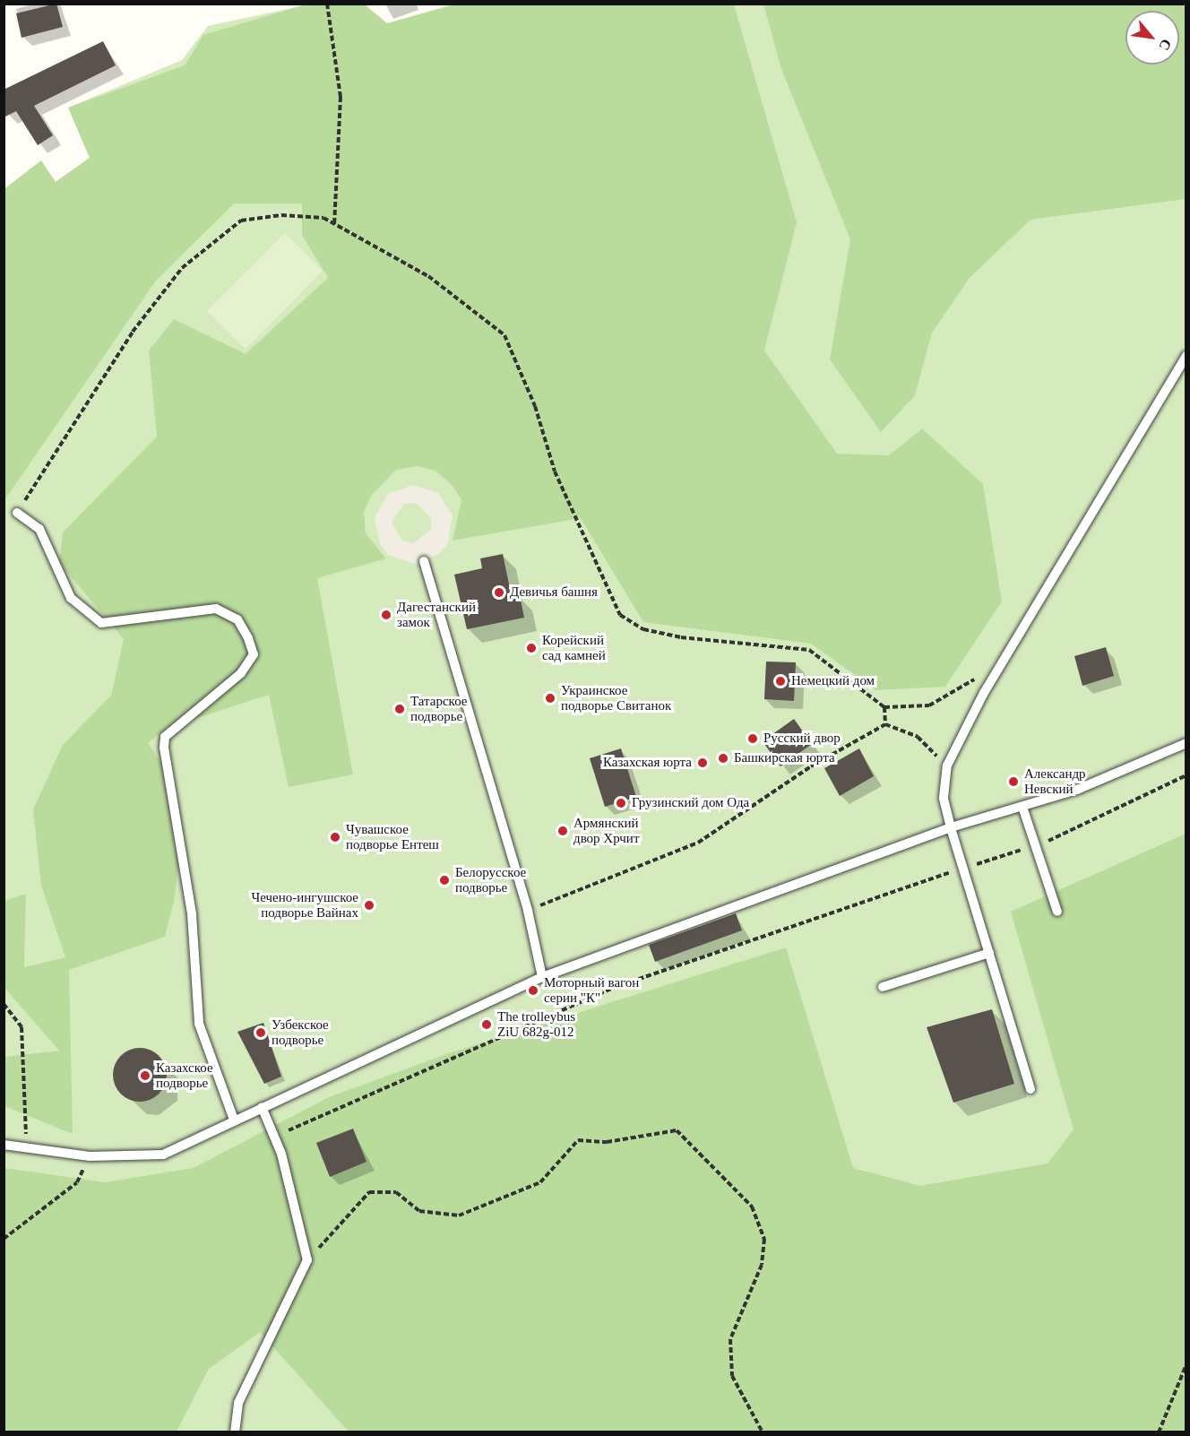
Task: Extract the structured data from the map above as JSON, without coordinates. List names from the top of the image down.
{
  "places": [
    "Девичья башня",
    "Дагестанский замок",
    "Корейский сад камней",
    "Немецкий дом",
    "Украинское подворье Свитанок",
    "Татарское подворье",
    "Русский двор",
    "Башкирская юрта",
    "Казахская юрта",
    "Александр Невский",
    "Грузинский дом Ода",
    "Армянский двор Хрчит",
    "Чувашское подворье Ентеш",
    "Белорусское подворье",
    "Чечено-ингушское подворье Вайнах",
    "Моторный вагон серии \"К\"",
    "The trolleybus ZiU 682g-012",
    "Узбекское подворье",
    "Казахское подворье"
  ],
  "north": "bottom right"
}
